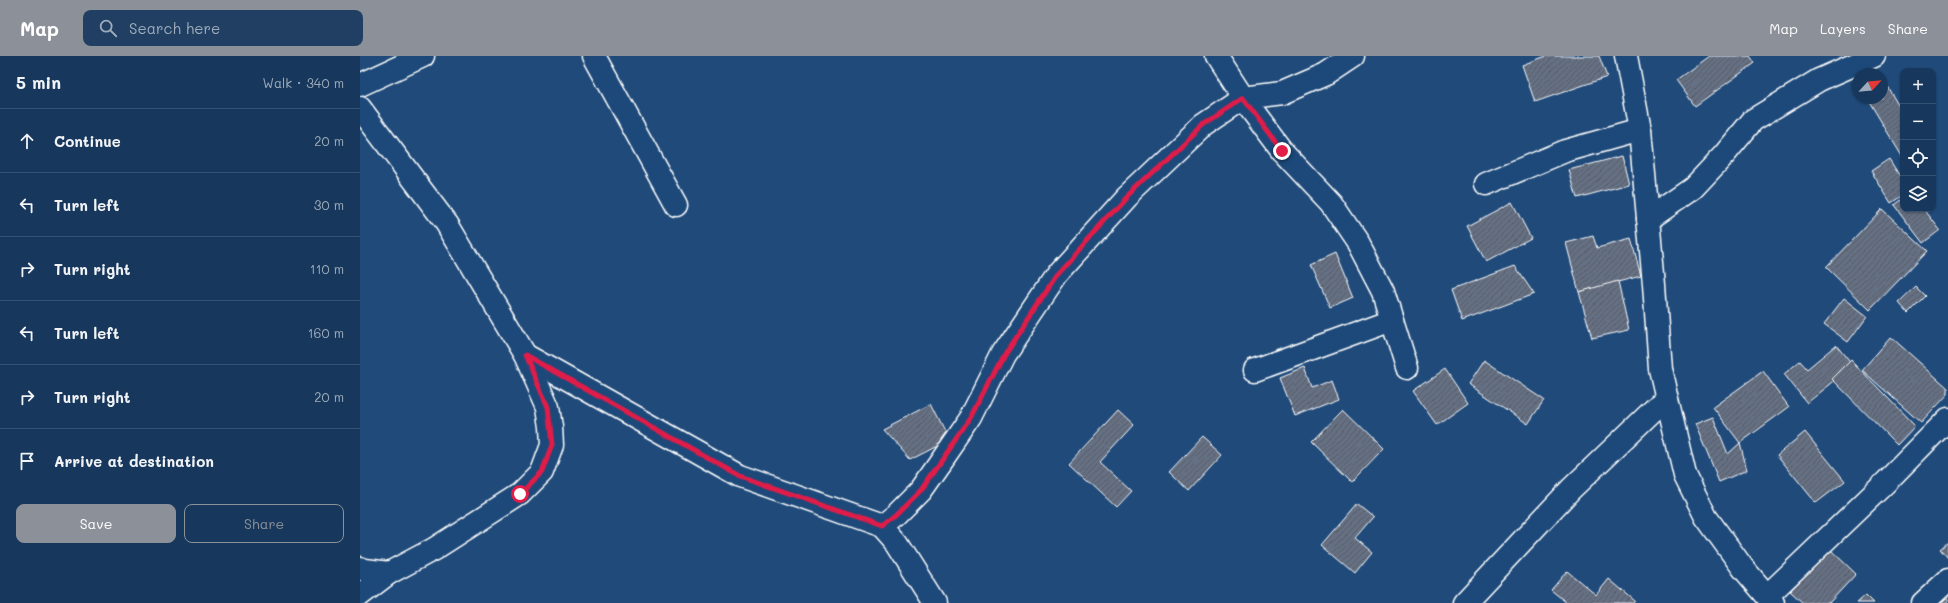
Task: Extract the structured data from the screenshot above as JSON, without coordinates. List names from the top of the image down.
{
  "north": "top right",
  "page": {
    "header": "Map",
    "search": "Search here",
    "nav": ["Map", "Layers", "Share"],
    "heading": ["5 min", "Walk · 340 m"],
    "map_buttons": ["+", "−"],
    "list": [
      ["Continue", "20 m"],
      ["Turn left", "30 m"],
      ["Turn right", "110 m"],
      ["Turn left", "160 m"],
      ["Turn right", "20 m"],
      "Arrive at destination"
    ],
    "buttons": ["Save", "Share"]
  }
}
